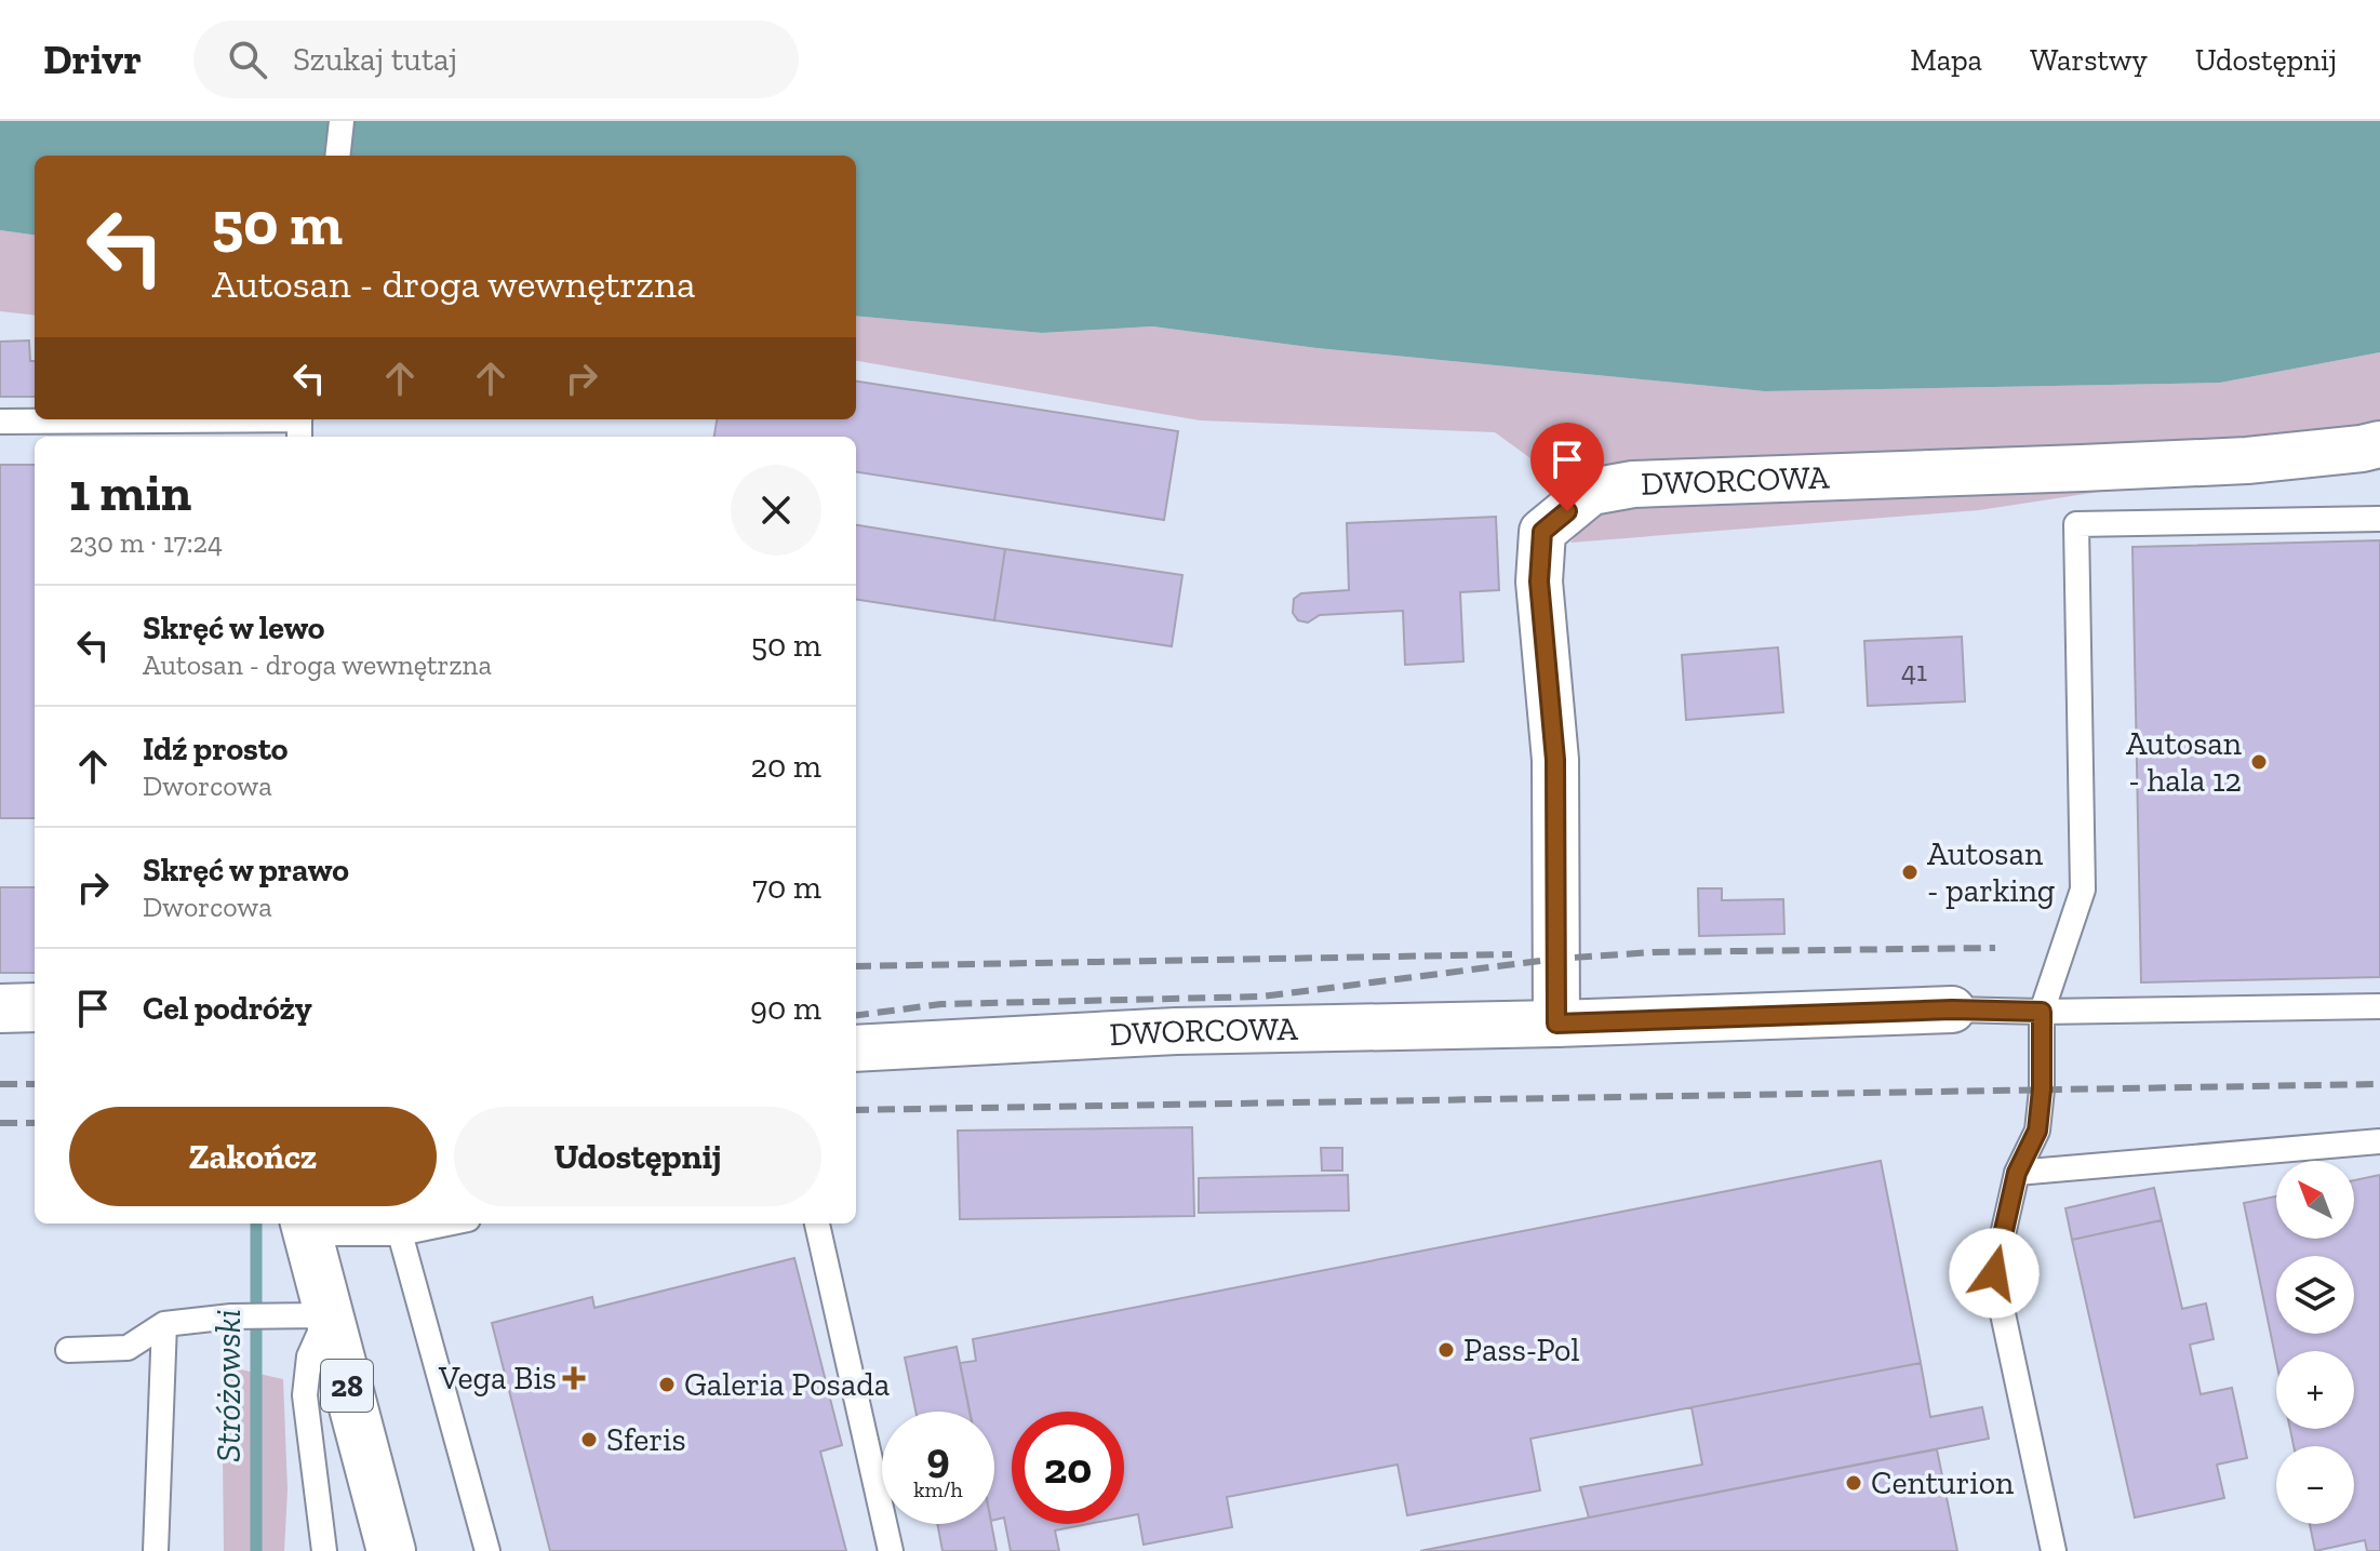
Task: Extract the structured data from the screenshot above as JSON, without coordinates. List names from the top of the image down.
{
  "streets": {
    "main road": ["28"],
    "street": ["DWORCOWA"]
  },
  "water": ["Stróżowski"],
  "places": {
    "other": [
      "Autosan - hala 12",
      "Autosan - parking",
      "Pass-Pol",
      "Galeria Posada",
      "Sferis",
      "Centurion"
    ],
    "health": ["Vega Bis"]
  },
  "house_numbers": ["41"],
  "north": "top left",
  "page": {
    "header": "Drivr",
    "search": "Szukaj tutaj",
    "nav": ["Mapa", "Warstwy", "Udostępnij"],
    "turn": ["50 m", "Autosan - droga wewnętrzna"],
    "heading": ["1 min", "230 m · 17:24"],
    "list": [
      {
        "name": "Skręć w lewo",
        "note": "Autosan - droga wewnętrzna",
        "value": "50 m"
      },
      {
        "name": "Idź prosto",
        "note": "Dworcowa",
        "value": "20 m"
      },
      {
        "name": "Skręć w prawo",
        "note": "Dworcowa",
        "value": "70 m"
      },
      {
        "name": "Cel podróży",
        "value": "90 m"
      }
    ],
    "buttons": ["Zakończ", "Udostępnij"],
    "map_buttons": ["+", "−"],
    "speed": "9 km/h",
    "limit": "20"
  }
}
